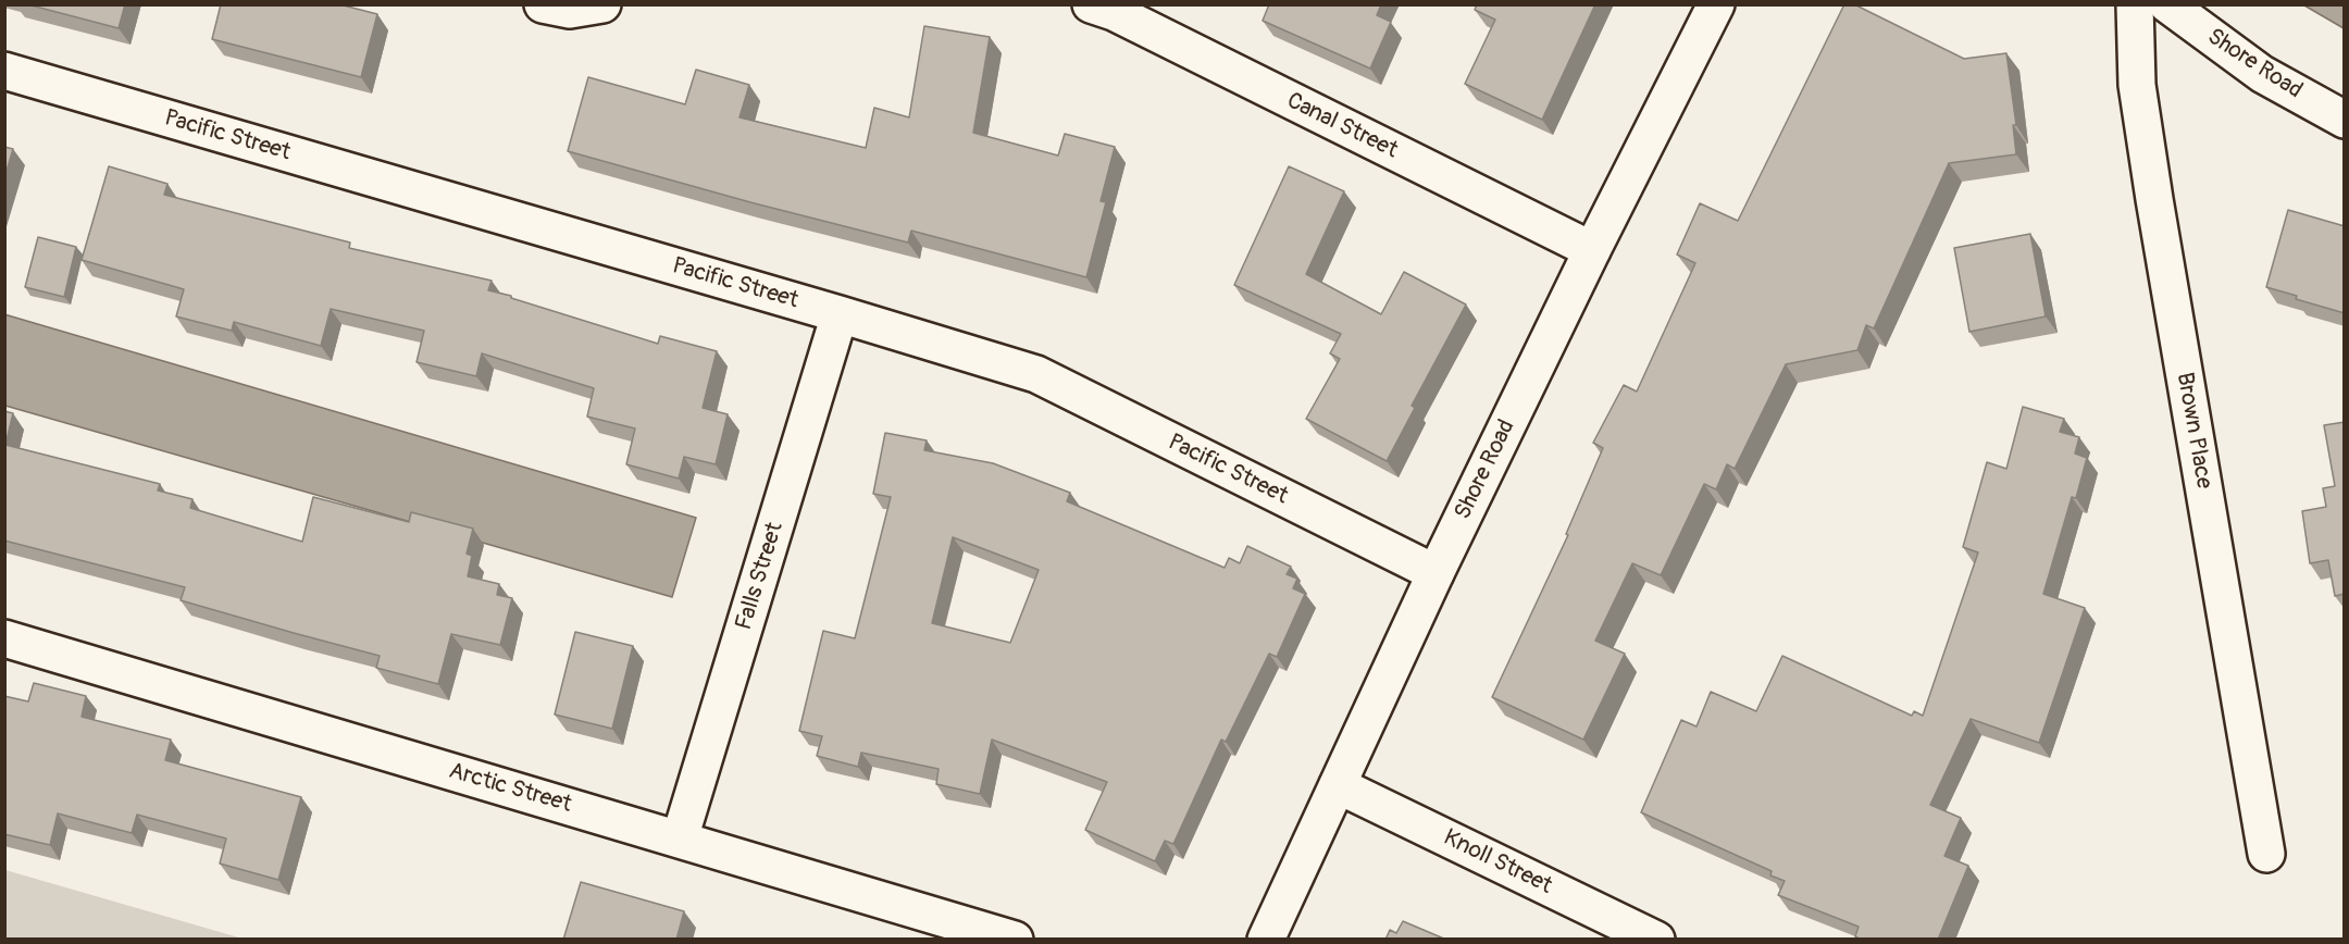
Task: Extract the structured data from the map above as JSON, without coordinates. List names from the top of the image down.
{
  "streets": {
    "street": [
      "Shore Road",
      "Canal Street",
      "Pacific Street",
      "Brown Place",
      "Falls Street",
      "Arctic Street",
      "Knoll Street"
    ]
  },
  "crossings": [
    ["Shore Road", "Canal Street"],
    ["Shore Road", "Pacific Street"],
    ["Shore Road", "Knoll Street"],
    ["Pacific Street", "Falls Street"],
    ["Falls Street", "Arctic Street"]
  ]
}
